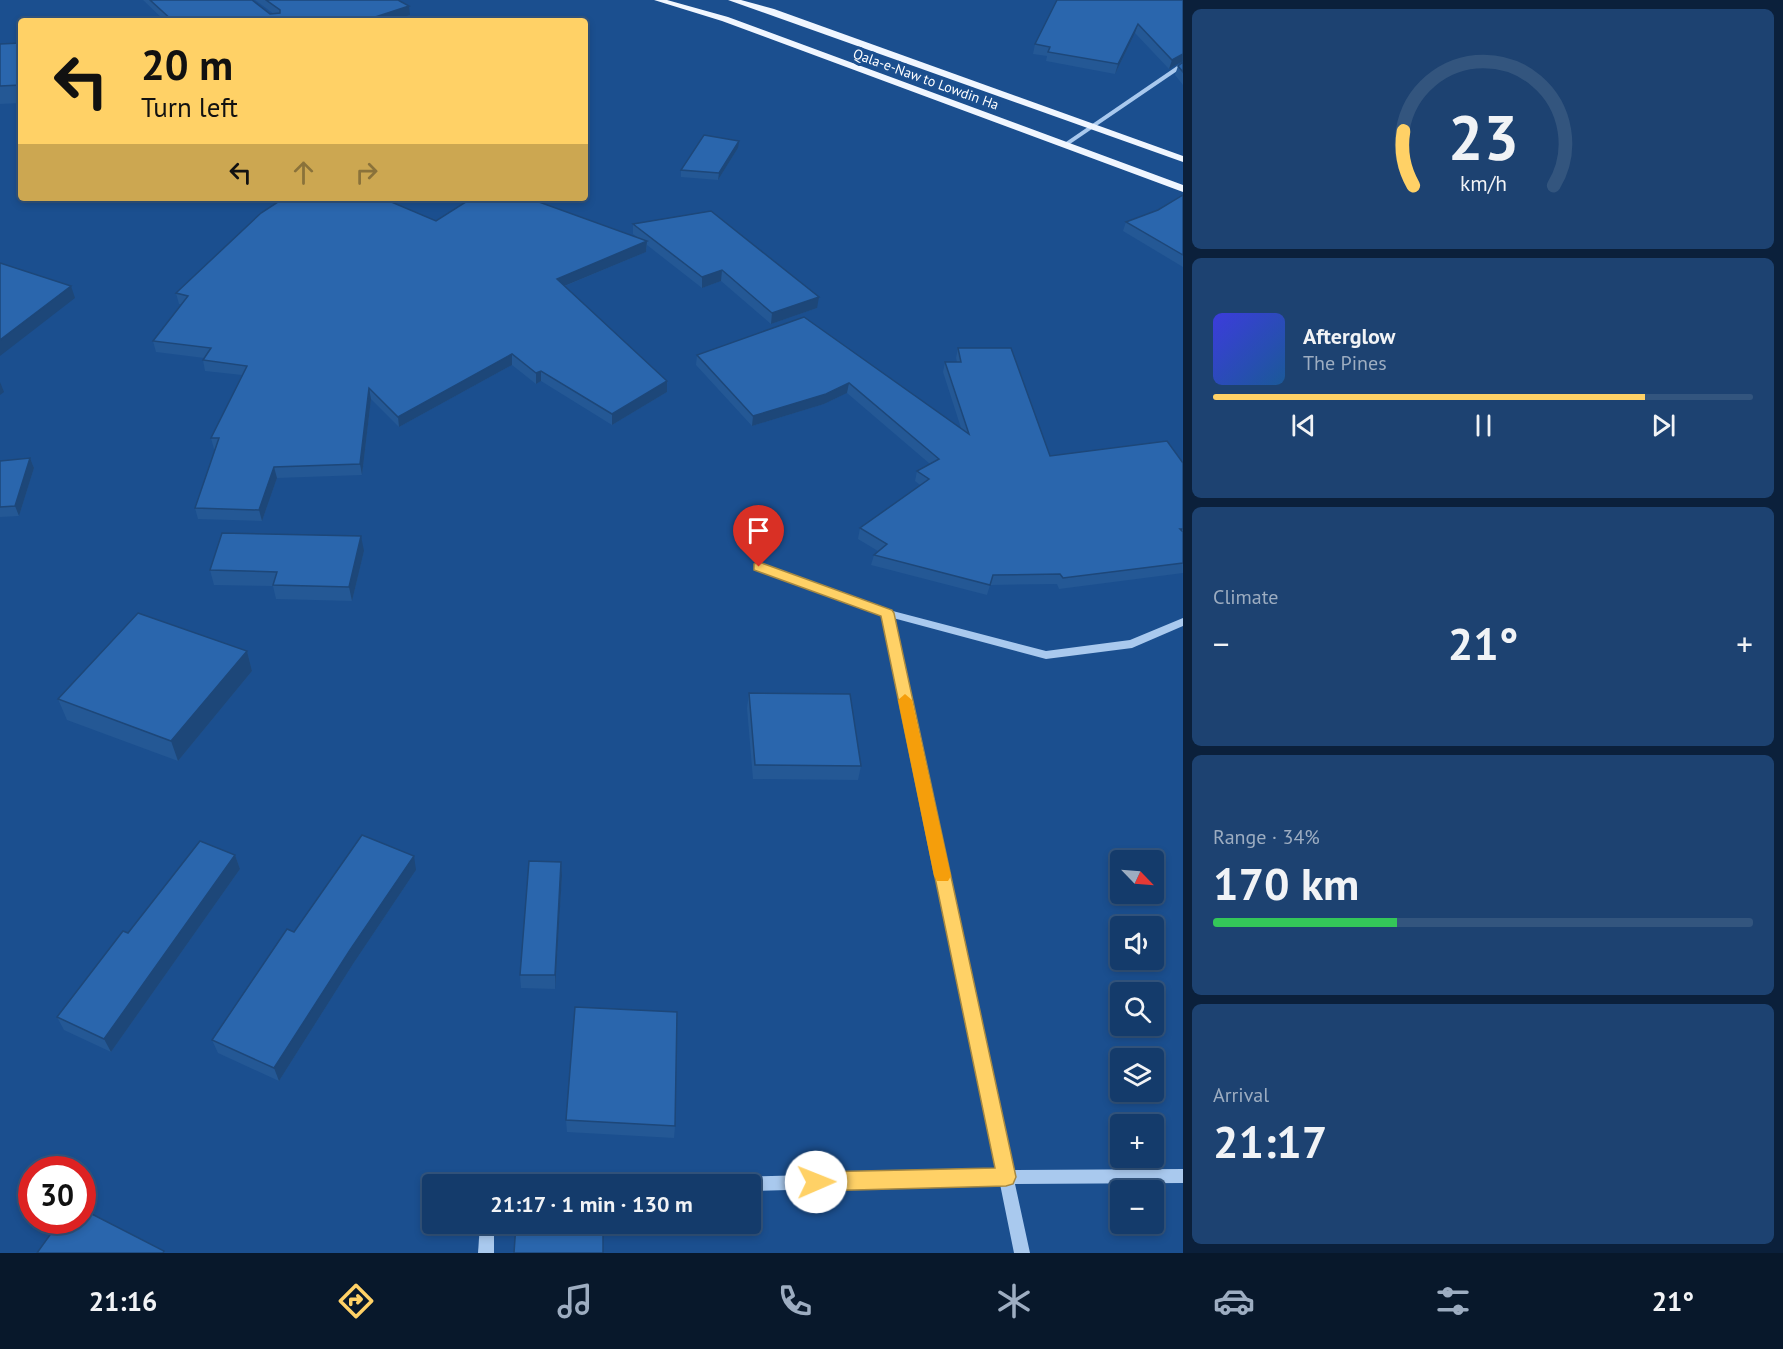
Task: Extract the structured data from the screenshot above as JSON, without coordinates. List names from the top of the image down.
{
  "streets": {
    "main road": ["Qala-e-Naw to Lowdin Ha"]
  },
  "north": "bottom right",
  "page": {
    "turn": ["20 m", "Turn left"],
    "song": ["Afterglow", "The Pines"],
    "tile": [
      "Climate",
      ["Range · 34%", "170 km"],
      ["Arrival", "21:17"]
    ],
    "heat": ["−", "21°", "+"],
    "map_buttons": ["+", "−"],
    "limit": "30",
    "trip": "21:17 · 1 min · 130 m",
    "tabs": ["21:16", "21°"],
    "gauge": ["23", "km/h"]
  }
}
